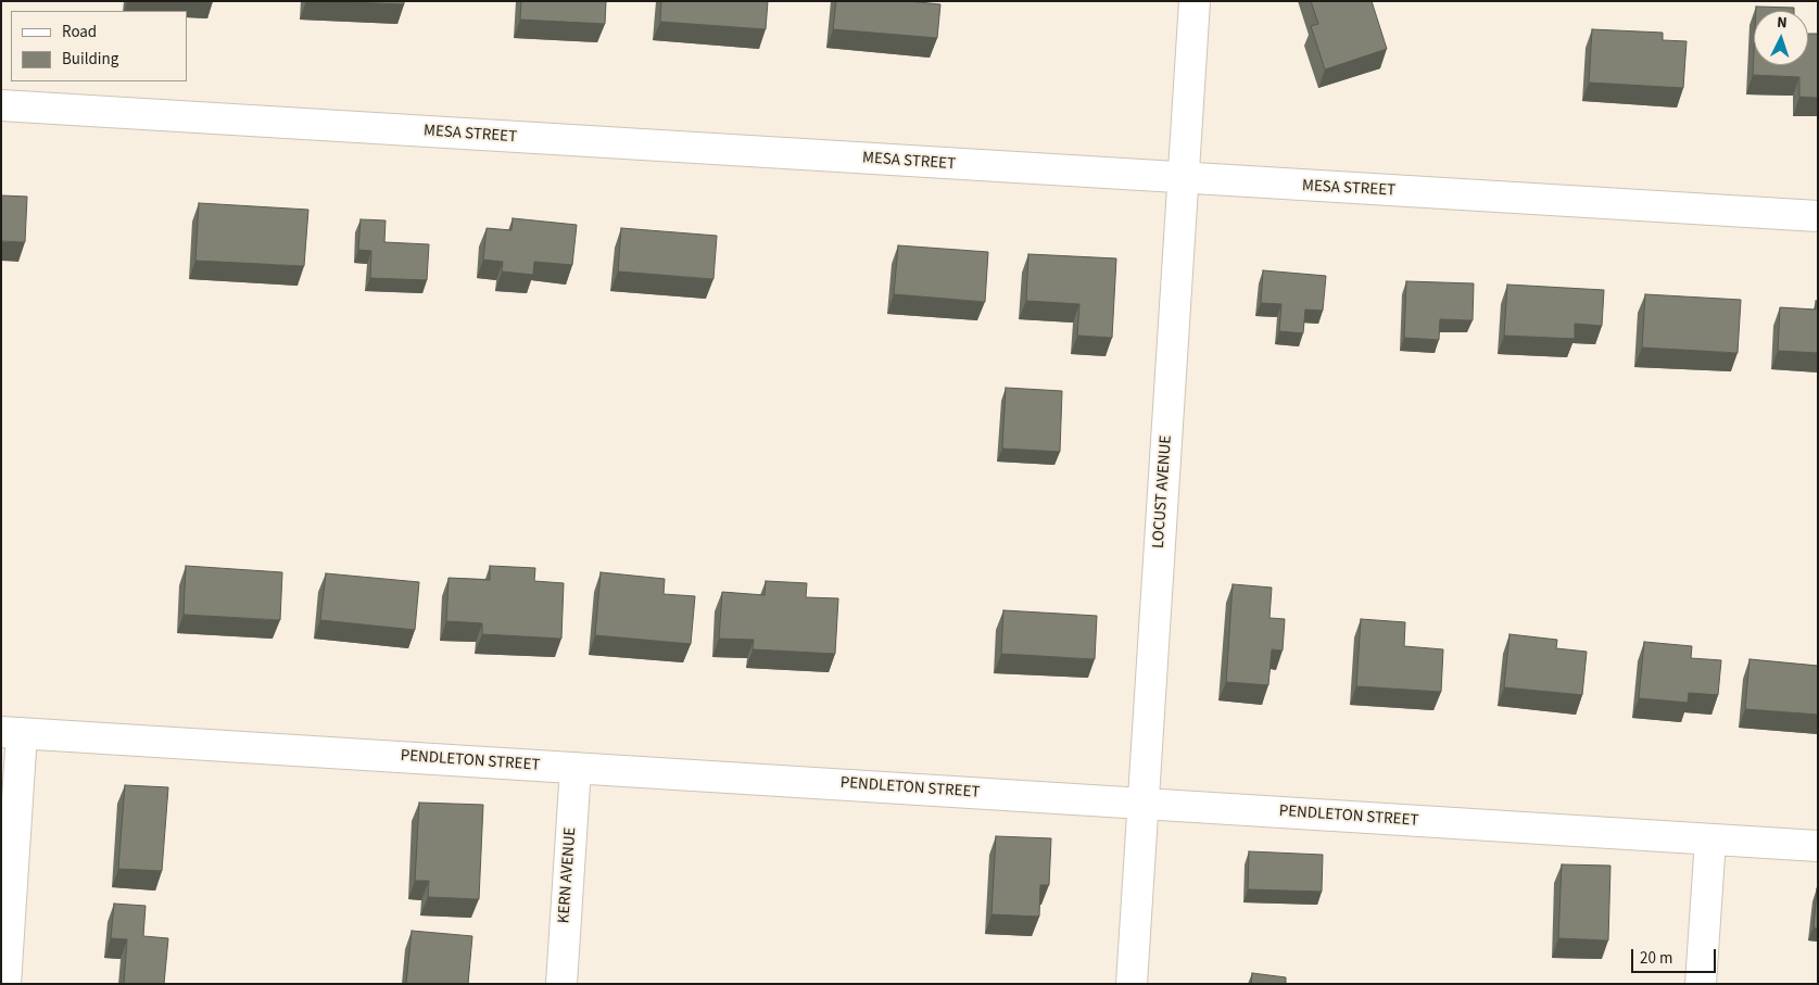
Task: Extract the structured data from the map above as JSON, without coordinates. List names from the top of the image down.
{
  "streets": {
    "street": [
      "MESA STREET",
      "LOCUST AVENUE",
      "PENDLETON STREET",
      "KERN AVENUE"
    ]
  },
  "crossings": [
    ["MESA STREET", "LOCUST AVENUE"],
    ["LOCUST AVENUE", "PENDLETON STREET"],
    ["PENDLETON STREET", "KERN AVENUE"]
  ],
  "legend": ["Road", "Building"],
  "scale_bar": "20 m",
  "north": "top"
}
